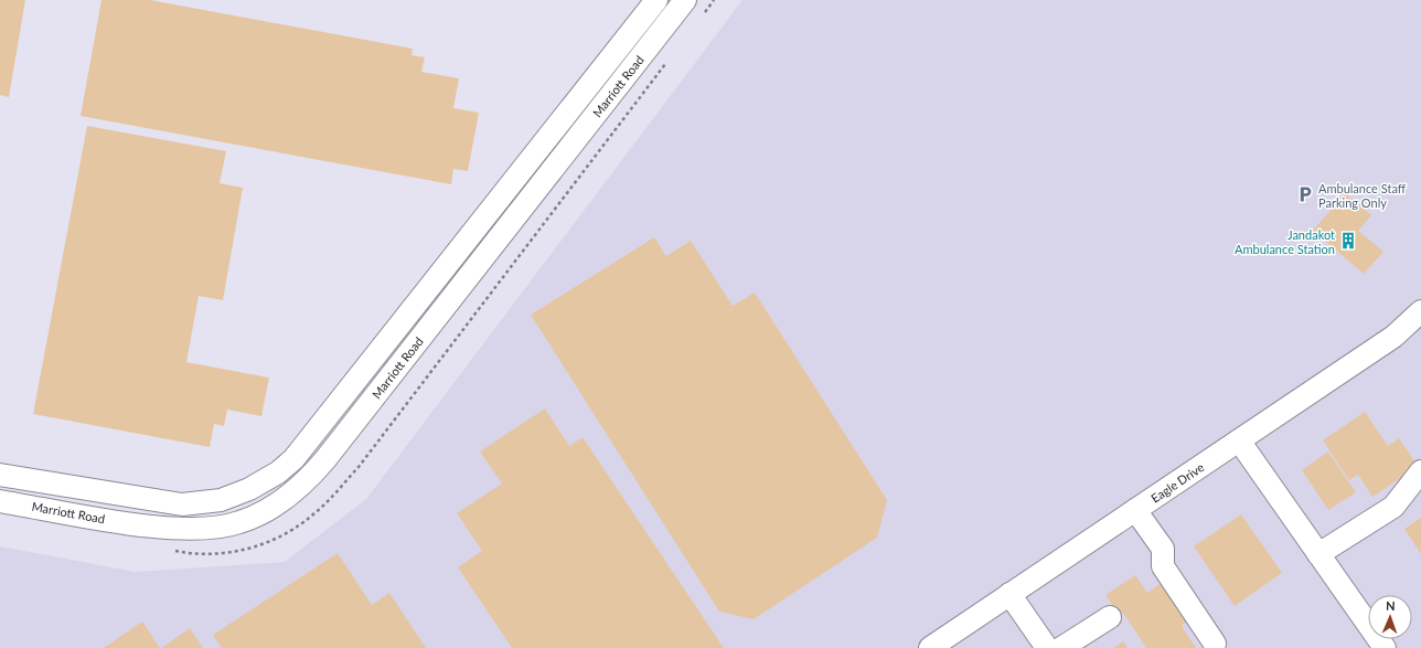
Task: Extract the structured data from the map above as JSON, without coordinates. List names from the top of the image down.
{
  "streets": {
    "street": ["Marriott Road", "Eagle Drive"]
  },
  "places": {
    "parking": ["Ambulance Staff Parking Only"],
    "building": ["Jandakot Ambulance Station"]
  },
  "north": "top"
}
